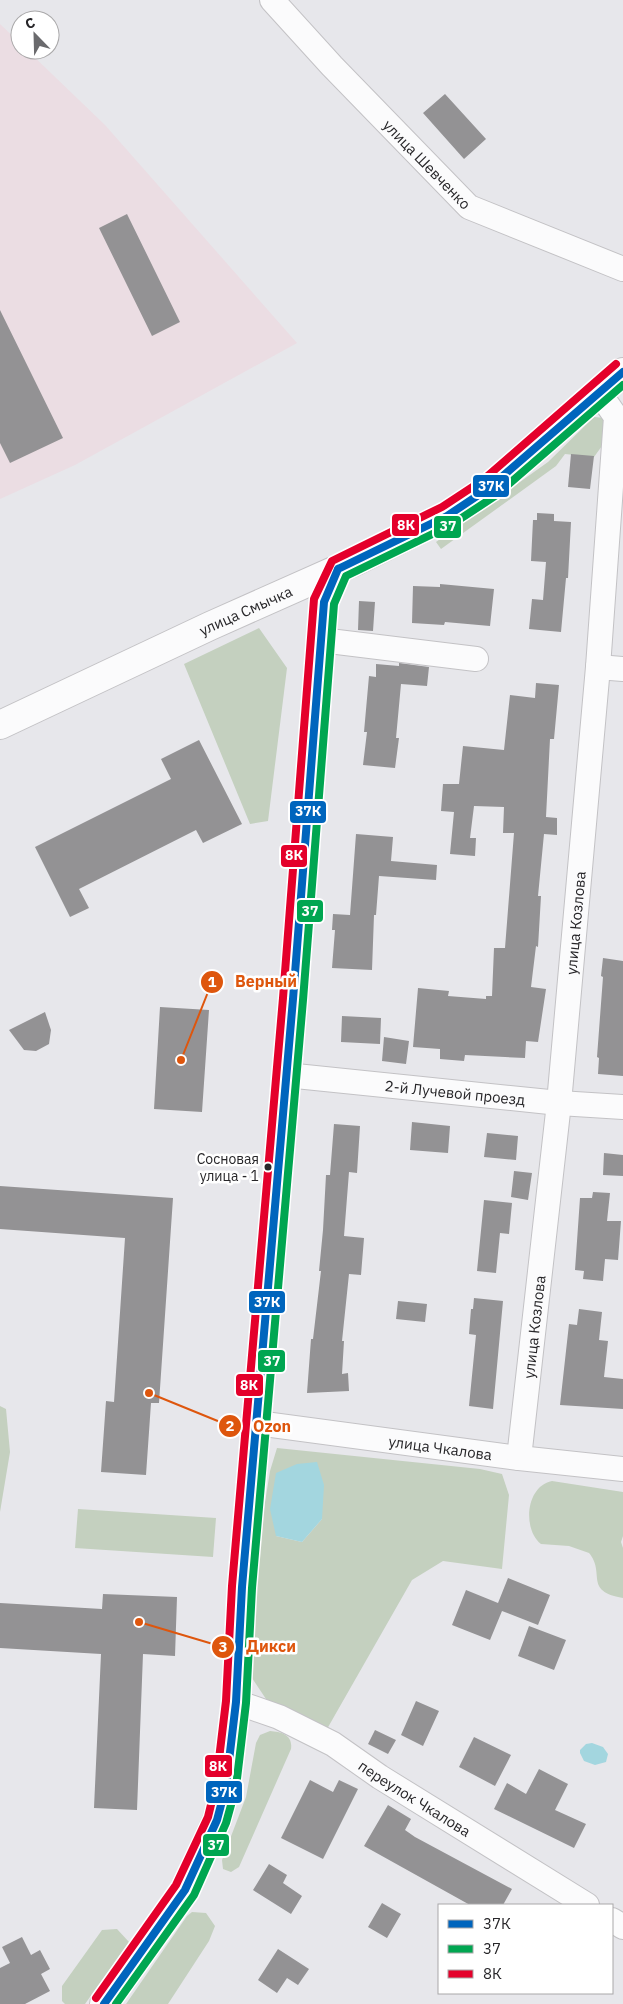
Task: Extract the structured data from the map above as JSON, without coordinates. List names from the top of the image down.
{
  "streets": {
    "street": [
      "улица Шевченко",
      "улица Смычка",
      "улица Козлова",
      "2-й Лучевой проезд",
      "улица Чкалова",
      "переулок Чкалова"
    ]
  },
  "crossings": [
    ["улица Смычка", "улица Козлова"],
    ["улица Козлова", "2-й Лучевой проезд"],
    ["улица Козлова", "улица Чкалова"]
  ],
  "places": [
    "Верный",
    "Сосновая улица - 1",
    "Ozon",
    "Дикси"
  ],
  "lines": ["transit line 8К", "transit line 37К", "transit line 37"],
  "legend": ["37К", "37", "8К"],
  "north": "top left"
}
